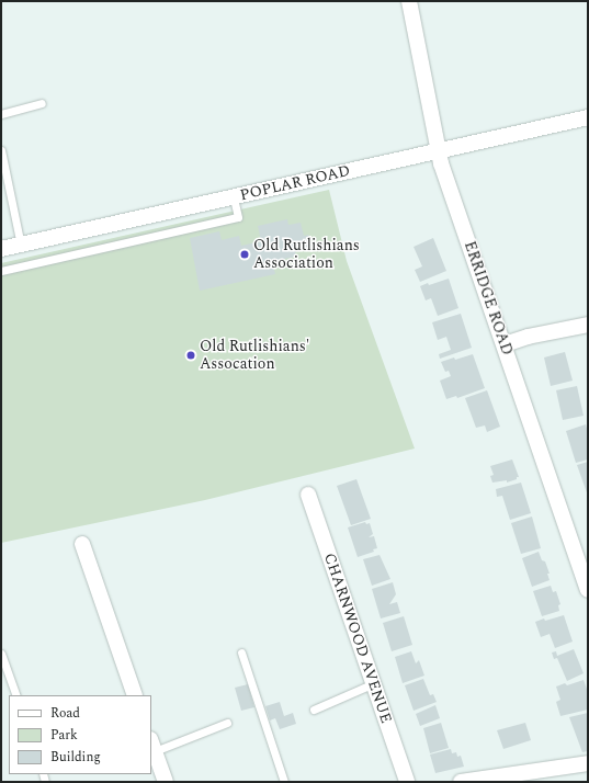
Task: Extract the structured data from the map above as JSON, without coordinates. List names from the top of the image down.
{
  "streets": {
    "street": ["POPLAR ROAD", "ERRIDGE ROAD", "CHARNWOOD AVENUE"]
  },
  "crossings": [
    ["POPLAR ROAD", "ERRIDGE ROAD"]
  ],
  "places": ["Old Rutlishians Association", "Old Rutlishians' Assocation"],
  "legend": ["Road", "Park", "Building"]
}
